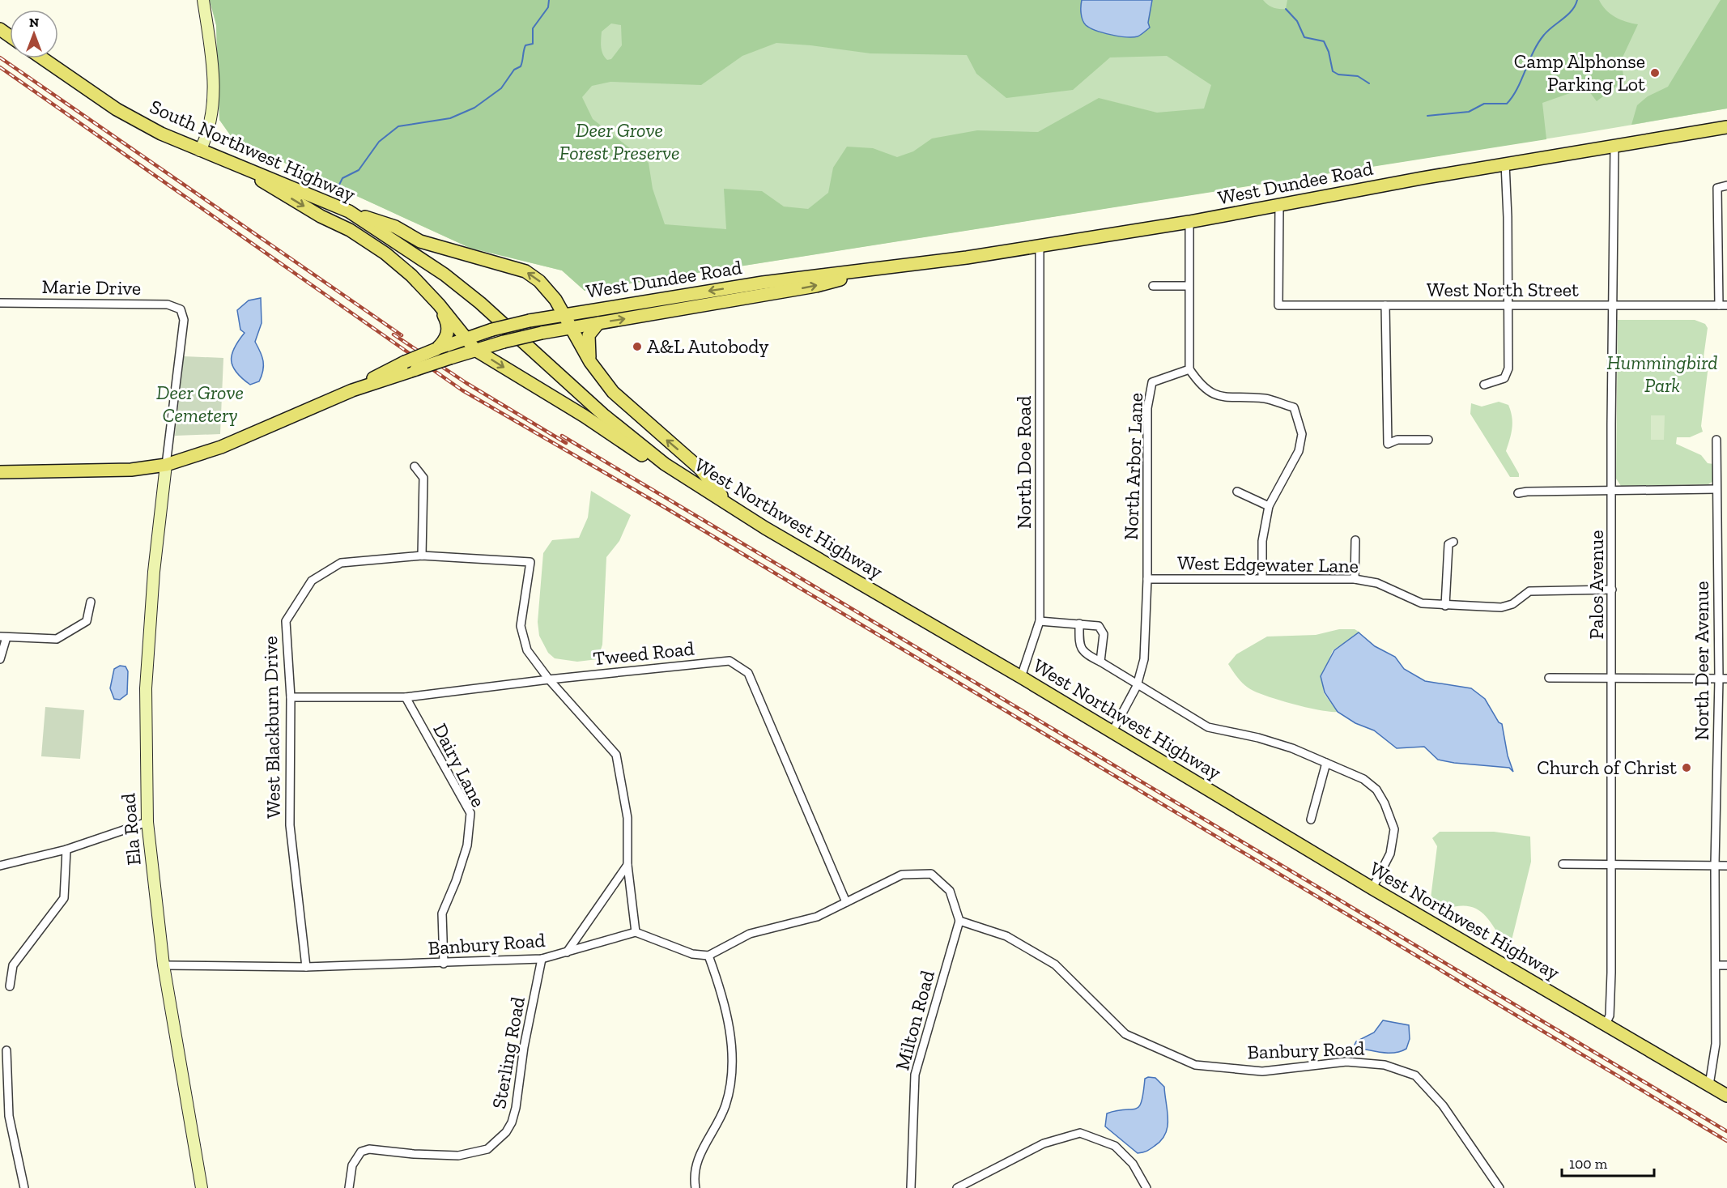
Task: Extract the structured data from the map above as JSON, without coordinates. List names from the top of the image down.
{
  "streets": {
    "main road": [
      "South Northwest Highway",
      "West Dundee Road",
      "West Northwest Highway",
      "Ela Road"
    ],
    "street": [
      "Marie Drive",
      "West North Street",
      "North Doe Road",
      "North Arbor Lane",
      "West Edgewater Lane",
      "Palos Avenue",
      "Tweed Road",
      "North Deer Avenue",
      "West Blackburn Drive",
      "Dairy Lane",
      "Banbury Road",
      "Milton Road",
      "Sterling Road"
    ]
  },
  "crossings": [
    ["South Northwest Highway", "West Northwest Highway"],
    ["West Dundee Road", "West North Street"],
    ["West Dundee Road", "North Doe Road"],
    ["West Dundee Road", "Palos Avenue"],
    ["Marie Drive", "Ela Road"],
    ["West North Street", "Palos Avenue"],
    ["North Doe Road", "West Northwest Highway"],
    ["North Arbor Lane", "West Northwest Highway"],
    ["North Arbor Lane", "West Edgewater Lane"],
    ["West Northwest Highway", "Palos Avenue"],
    ["West Northwest Highway", "North Deer Avenue"],
    ["West Edgewater Lane", "Palos Avenue"],
    ["Tweed Road", "West Blackburn Drive"],
    ["Tweed Road", "Dairy Lane"],
    ["West Blackburn Drive", "Banbury Road"],
    ["Dairy Lane", "Banbury Road"],
    ["Ela Road", "Banbury Road"],
    ["Banbury Road", "Milton Road"],
    ["Banbury Road", "Sterling Road"]
  ],
  "parks": ["Deer Grove Forest Preserve", "Hummingbird Park", "Deer Grove Cemetery"],
  "places": ["Camp Alphonse Parking Lot", "A&L Autobody", "Church of Christ"],
  "scale_bar": "100 m",
  "north": "top"
}
